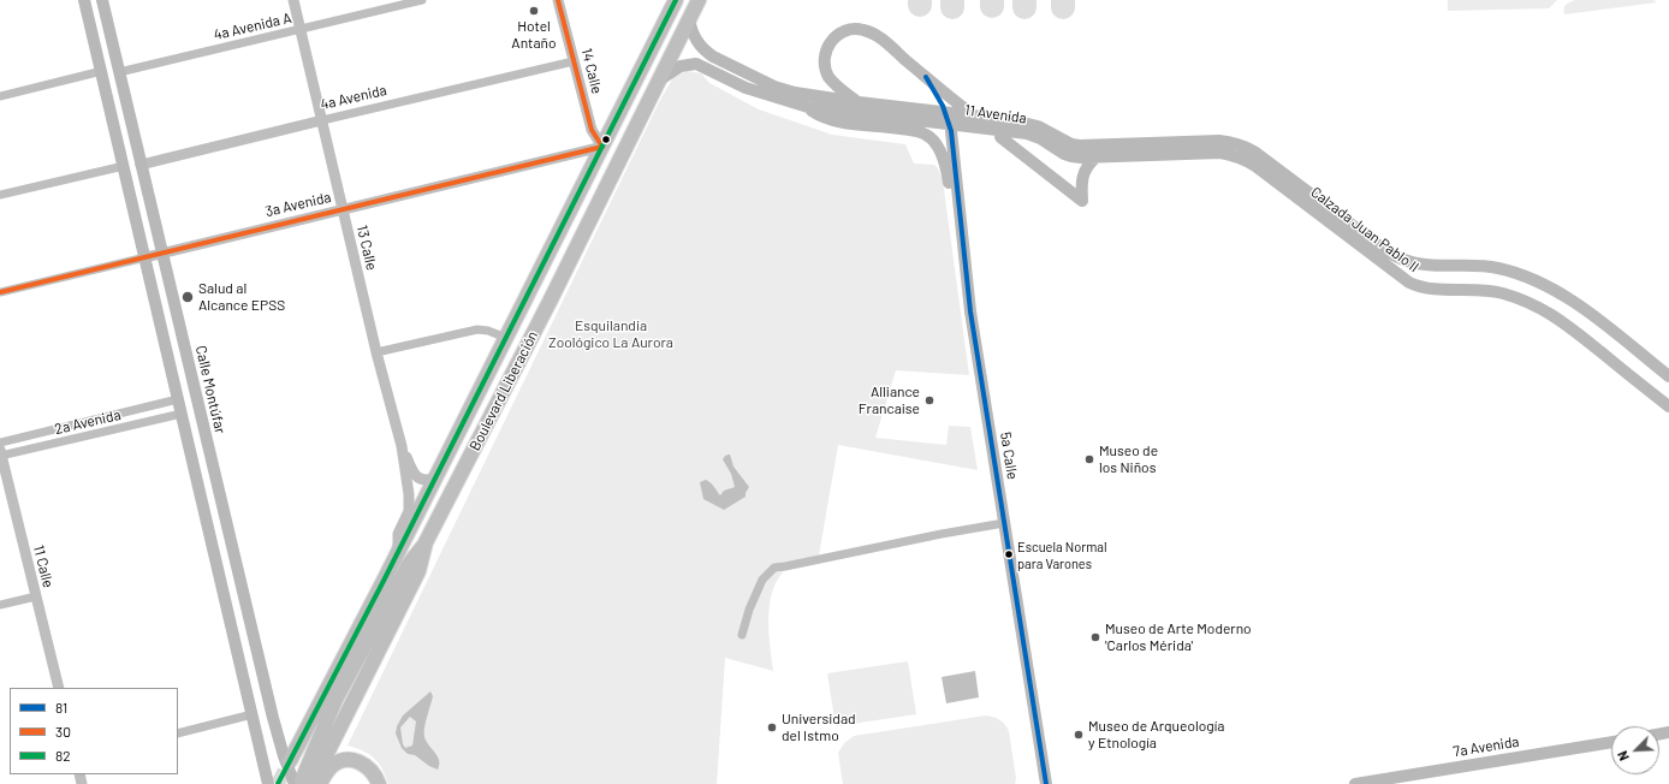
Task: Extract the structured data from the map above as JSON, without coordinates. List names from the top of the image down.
{
  "streets": {
    "highway": ["Boulevard Liberación"],
    "main road": [
      "11 Avenida",
      "Calzada Juan Pablo II",
      "Calle Montúfar",
      "5a Calle",
      "7a Avenida"
    ],
    "street": [
      "4a Avenida A",
      "14 Calle",
      "4a Avenida",
      "3a Avenida",
      "13 Calle",
      "2a Avenida",
      "11 Calle"
    ]
  },
  "crossings": [
    ["4a Avenida A", "13 Calle"],
    ["4a Avenida A", "Calle Montúfar"],
    ["14 Calle", "4a Avenida"],
    ["14 Calle", "3a Avenida"],
    ["14 Calle", "Boulevard Liberación"],
    ["4a Avenida", "13 Calle"],
    ["4a Avenida", "Calle Montúfar"],
    ["11 Avenida", "Calzada Juan Pablo II"],
    ["11 Avenida", "Boulevard Liberación"],
    ["3a Avenida", "13 Calle"],
    ["3a Avenida", "Calle Montúfar"],
    ["3a Avenida", "Boulevard Liberación"],
    ["13 Calle", "Boulevard Liberación"],
    ["Calle Montúfar", "Boulevard Liberación"],
    ["2a Avenida", "11 Calle"]
  ],
  "parks": ["Esquilandia Zoológico La Aurora"],
  "places": [
    "Hotel Antaño",
    "Salud al Alcance EPSS",
    "Alliance Francaise",
    "Museo de los Niños",
    "Escuela Normal para Varones",
    "Museo de Arte Moderno 'Carlos Mérida'",
    "Universidad del Istmo",
    "Museo de Arqueología y Etnología"
  ],
  "lines": ["transit line 30", "transit line 82", "transit line 81"],
  "legend": ["81", "30", "82"],
  "north": "bottom left"
}
